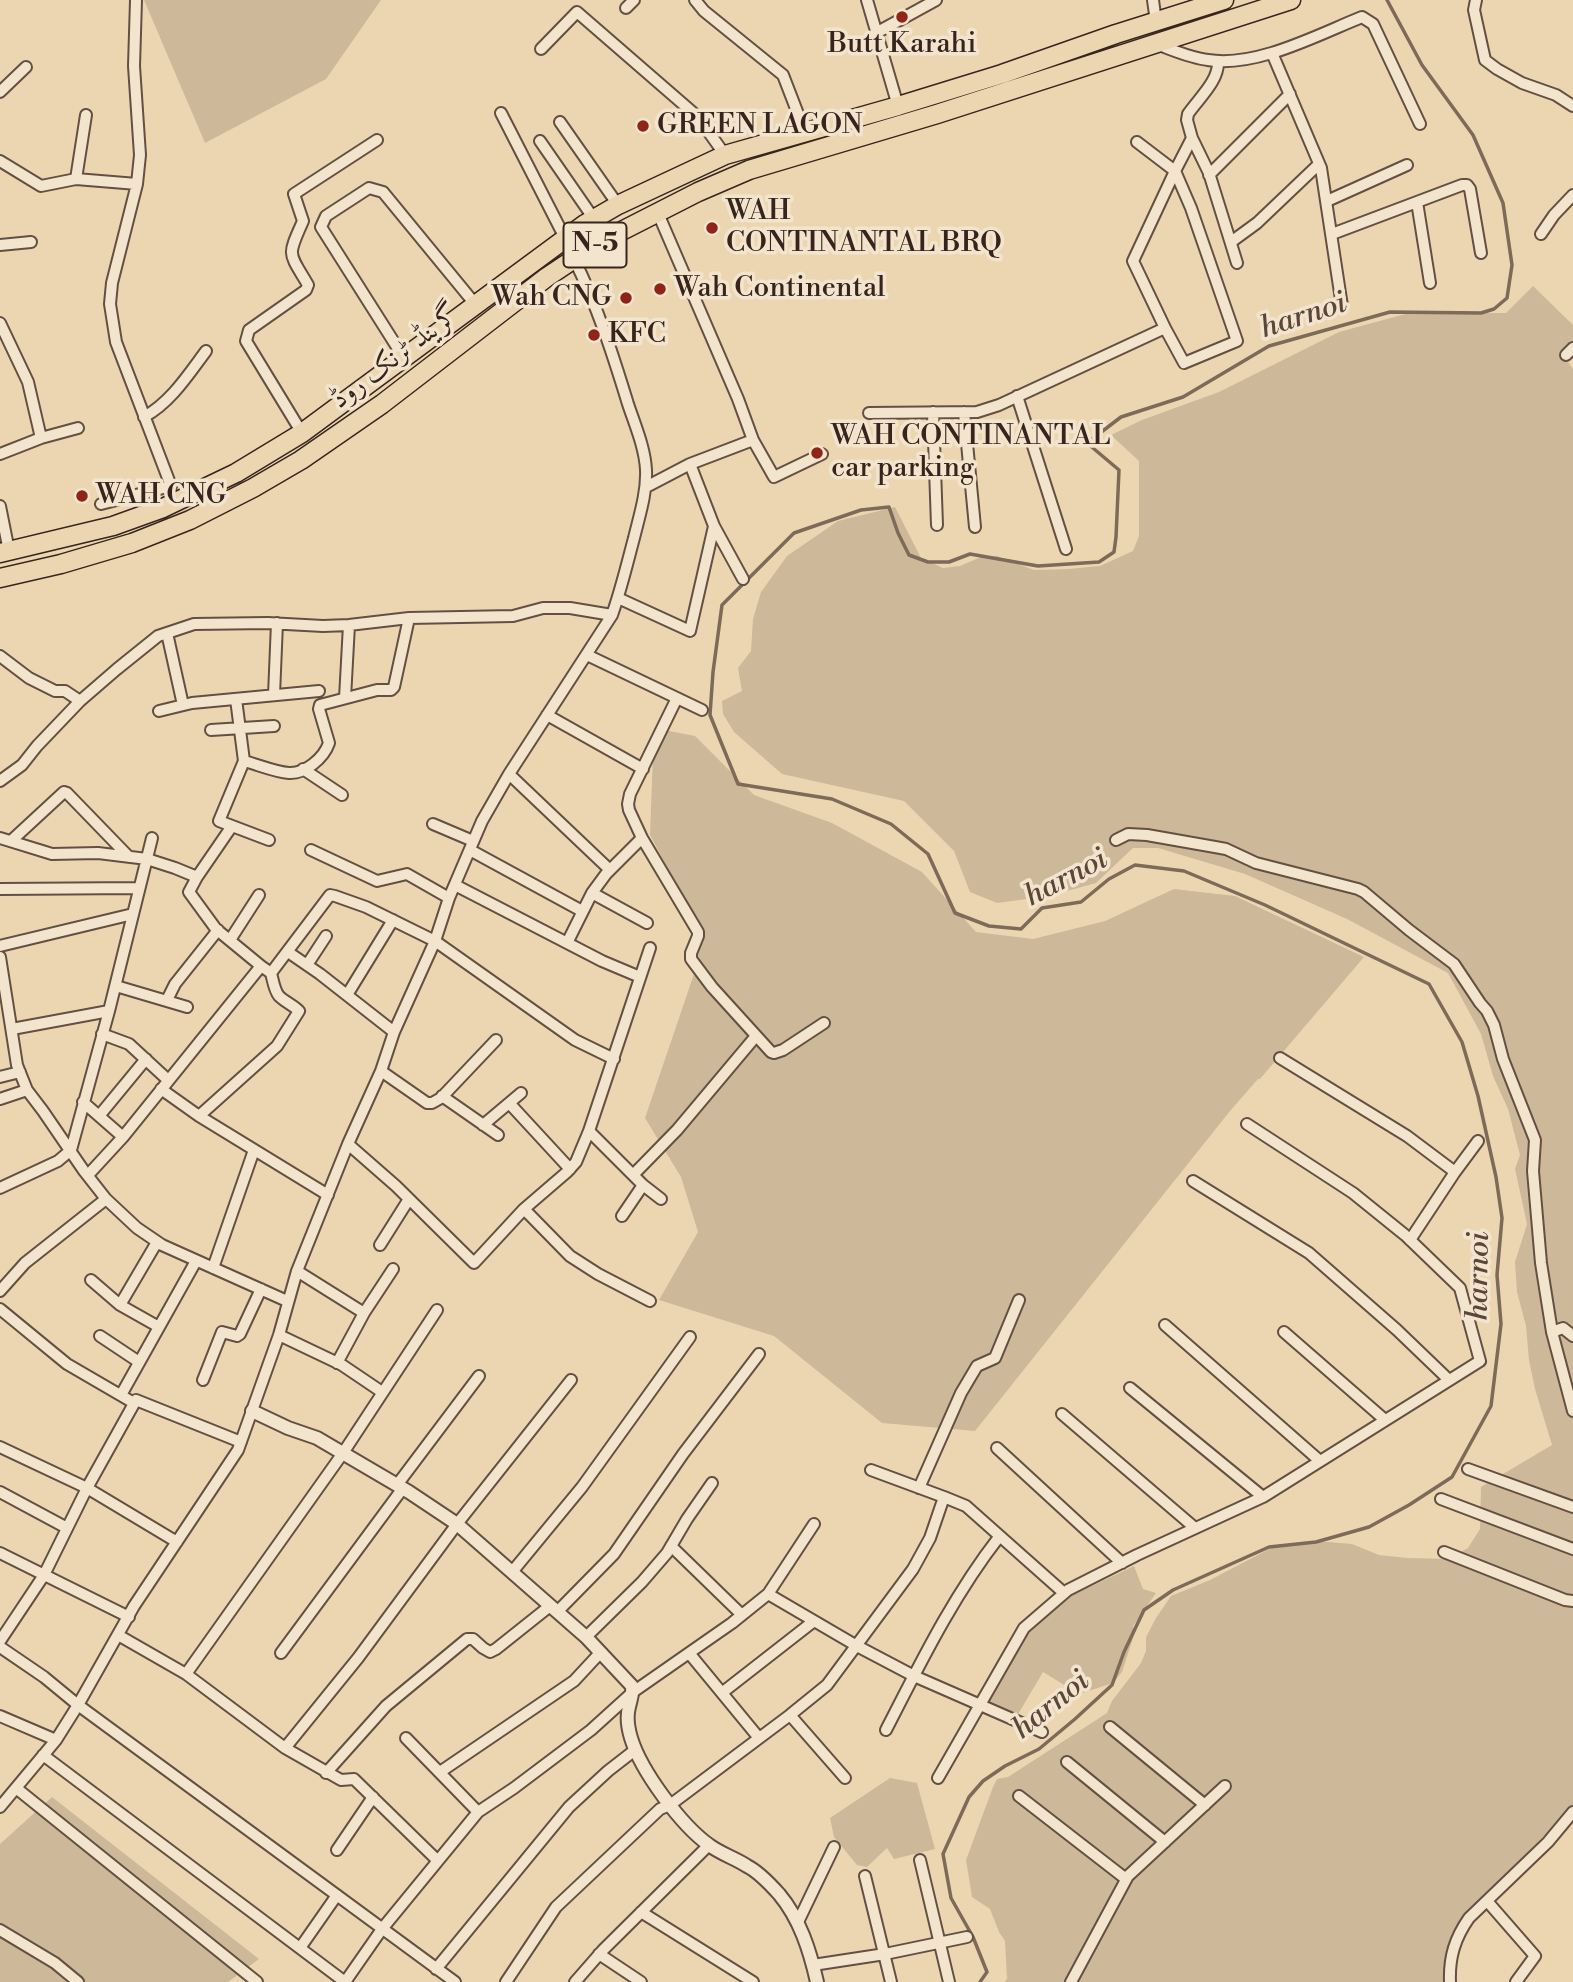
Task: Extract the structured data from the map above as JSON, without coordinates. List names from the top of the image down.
{
  "streets": {
    "highway": ["N-5", "گرینڈ ٹرنک روڈ"]
  },
  "water": ["harnoi"],
  "places": [
    "Butt Karahi",
    "GREEN LAGON",
    "WAH CONTINANTAL BRQ",
    "Wah Continental",
    "Wah CNG",
    "KFC",
    "WAH CONTINANTAL car parking",
    "WAH CNG"
  ]
}
